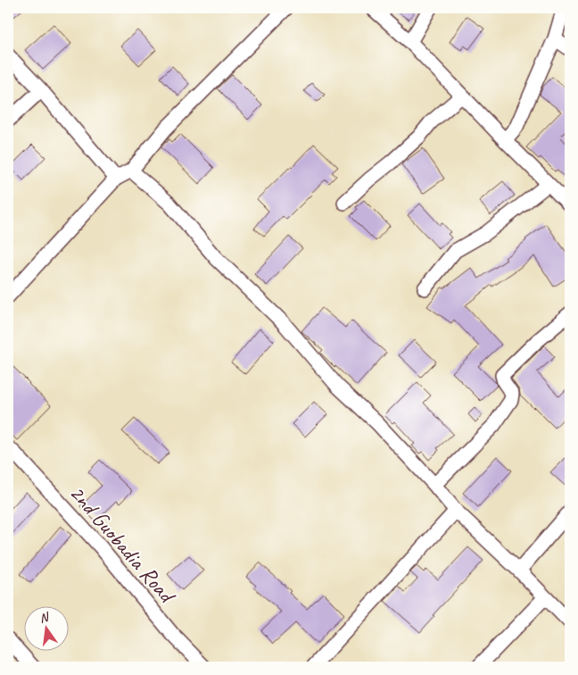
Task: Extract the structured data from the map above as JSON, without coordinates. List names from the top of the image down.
{
  "streets": {
    "street": ["2nd Guobadia Road"]
  },
  "north": "top"
}
